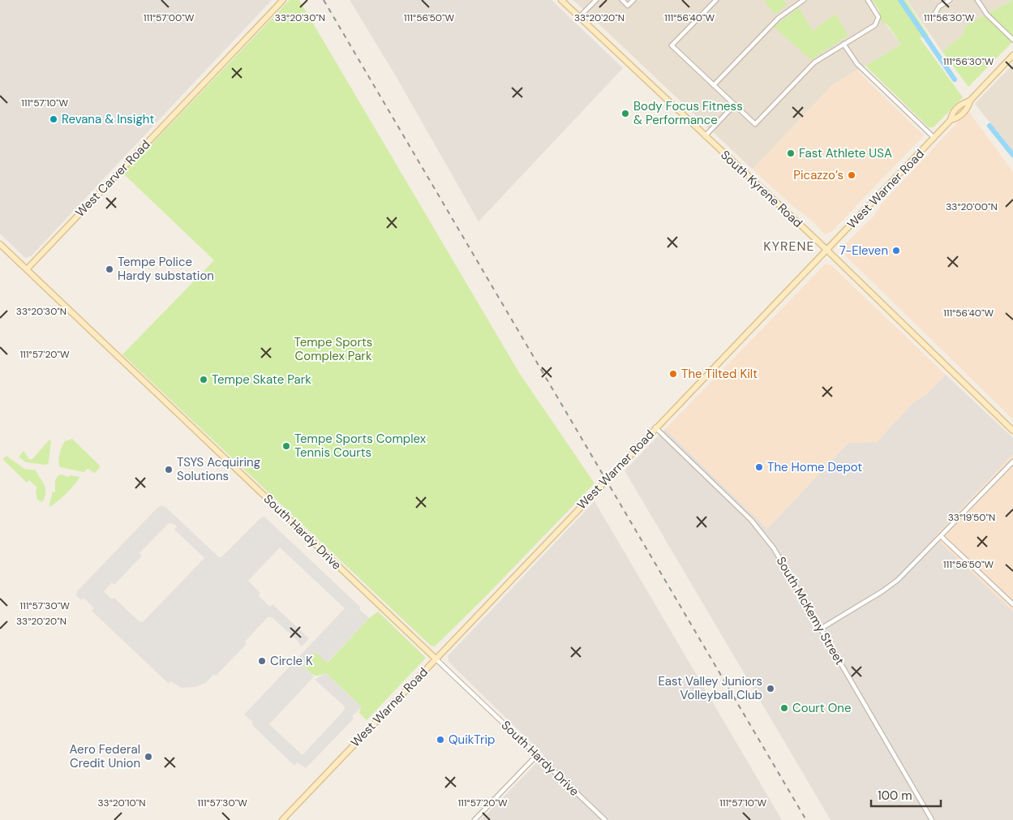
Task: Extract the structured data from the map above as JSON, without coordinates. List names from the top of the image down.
{
  "streets": {
    "main road": [
      "West Carver Road",
      "South Kyrene Road",
      "West Warner Road",
      "South Hardy Drive"
    ],
    "street": ["South McKemy Street"]
  },
  "crossings": [
    ["West Carver Road", "South Hardy Drive"],
    ["South Kyrene Road", "West Warner Road"],
    ["West Warner Road", "South Hardy Drive"],
    ["West Warner Road", "South McKemy Street"]
  ],
  "districts": ["KYRENE"],
  "parks": ["Tempe Sports Complex Park"],
  "places": [
    "Body Focus Fitness & Performance",
    "Revana & Insight",
    "Fast Athlete USA",
    "Picazzo’s",
    "7-Eleven",
    "Tempe Police Hardy substation",
    "The Tilted Kilt",
    "Tempe Skate Park",
    "Tempe Sports Complex Tennis Courts",
    "The Home Depot",
    "TSYS Acquiring Solutions",
    "Circle K",
    "East Valley Juniors Volleyball Club",
    "Court One",
    "QuikTrip",
    "Aero Federal Credit Union"
  ],
  "scale_bar": "100 m",
  "coordinates": [
    "111°57'00\"W",
    "111°56'50\"W",
    "111°56'40\"W",
    "111°56'30\"W",
    "33°20'30\"N",
    "33°20'20\"N",
    "111°57'10\"W",
    "33°20'00\"N",
    "111°57'20\"W",
    "33°19'50\"N",
    "111°57'30\"W",
    "33°20'10\"N"
  ]
}
